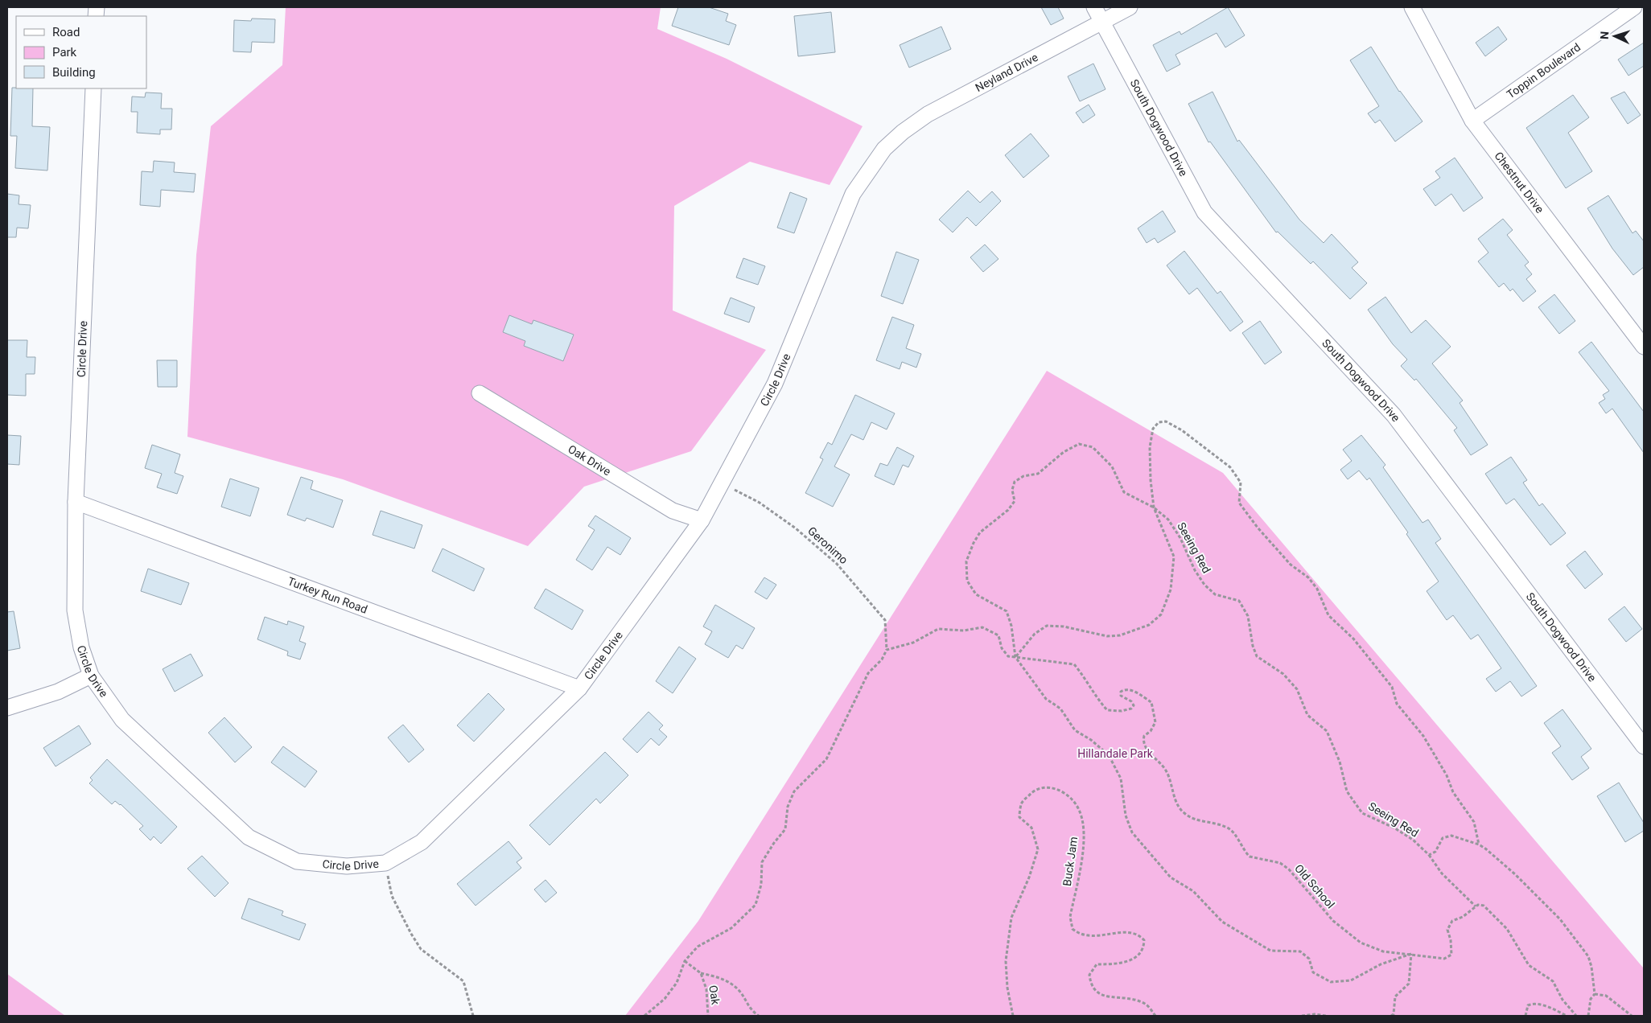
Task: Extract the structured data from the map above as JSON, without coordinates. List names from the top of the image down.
{
  "streets": {
    "street": [
      "Toppin Boulevard",
      "Neyland Drive",
      "South Dogwood Drive",
      "Chestnut Drive",
      "Circle Drive",
      "Oak Drive",
      "Turkey Run Road"
    ],
    "path": [
      "Geronimo",
      "Seeing Red",
      "Buck Jam",
      "Old School",
      "Oak"
    ]
  },
  "crossings": [
    ["Toppin Boulevard", "Chestnut Drive"],
    ["Neyland Drive", "South Dogwood Drive"],
    ["Neyland Drive", "Circle Drive"],
    ["Circle Drive", "Oak Drive"],
    ["Circle Drive", "Geronimo"],
    ["Circle Drive", "Turkey Run Road"],
    ["Seeing Red", "Old School"]
  ],
  "parks": ["Hillandale Park"],
  "legend": ["Road", "Park", "Building"],
  "north": "left"
}
